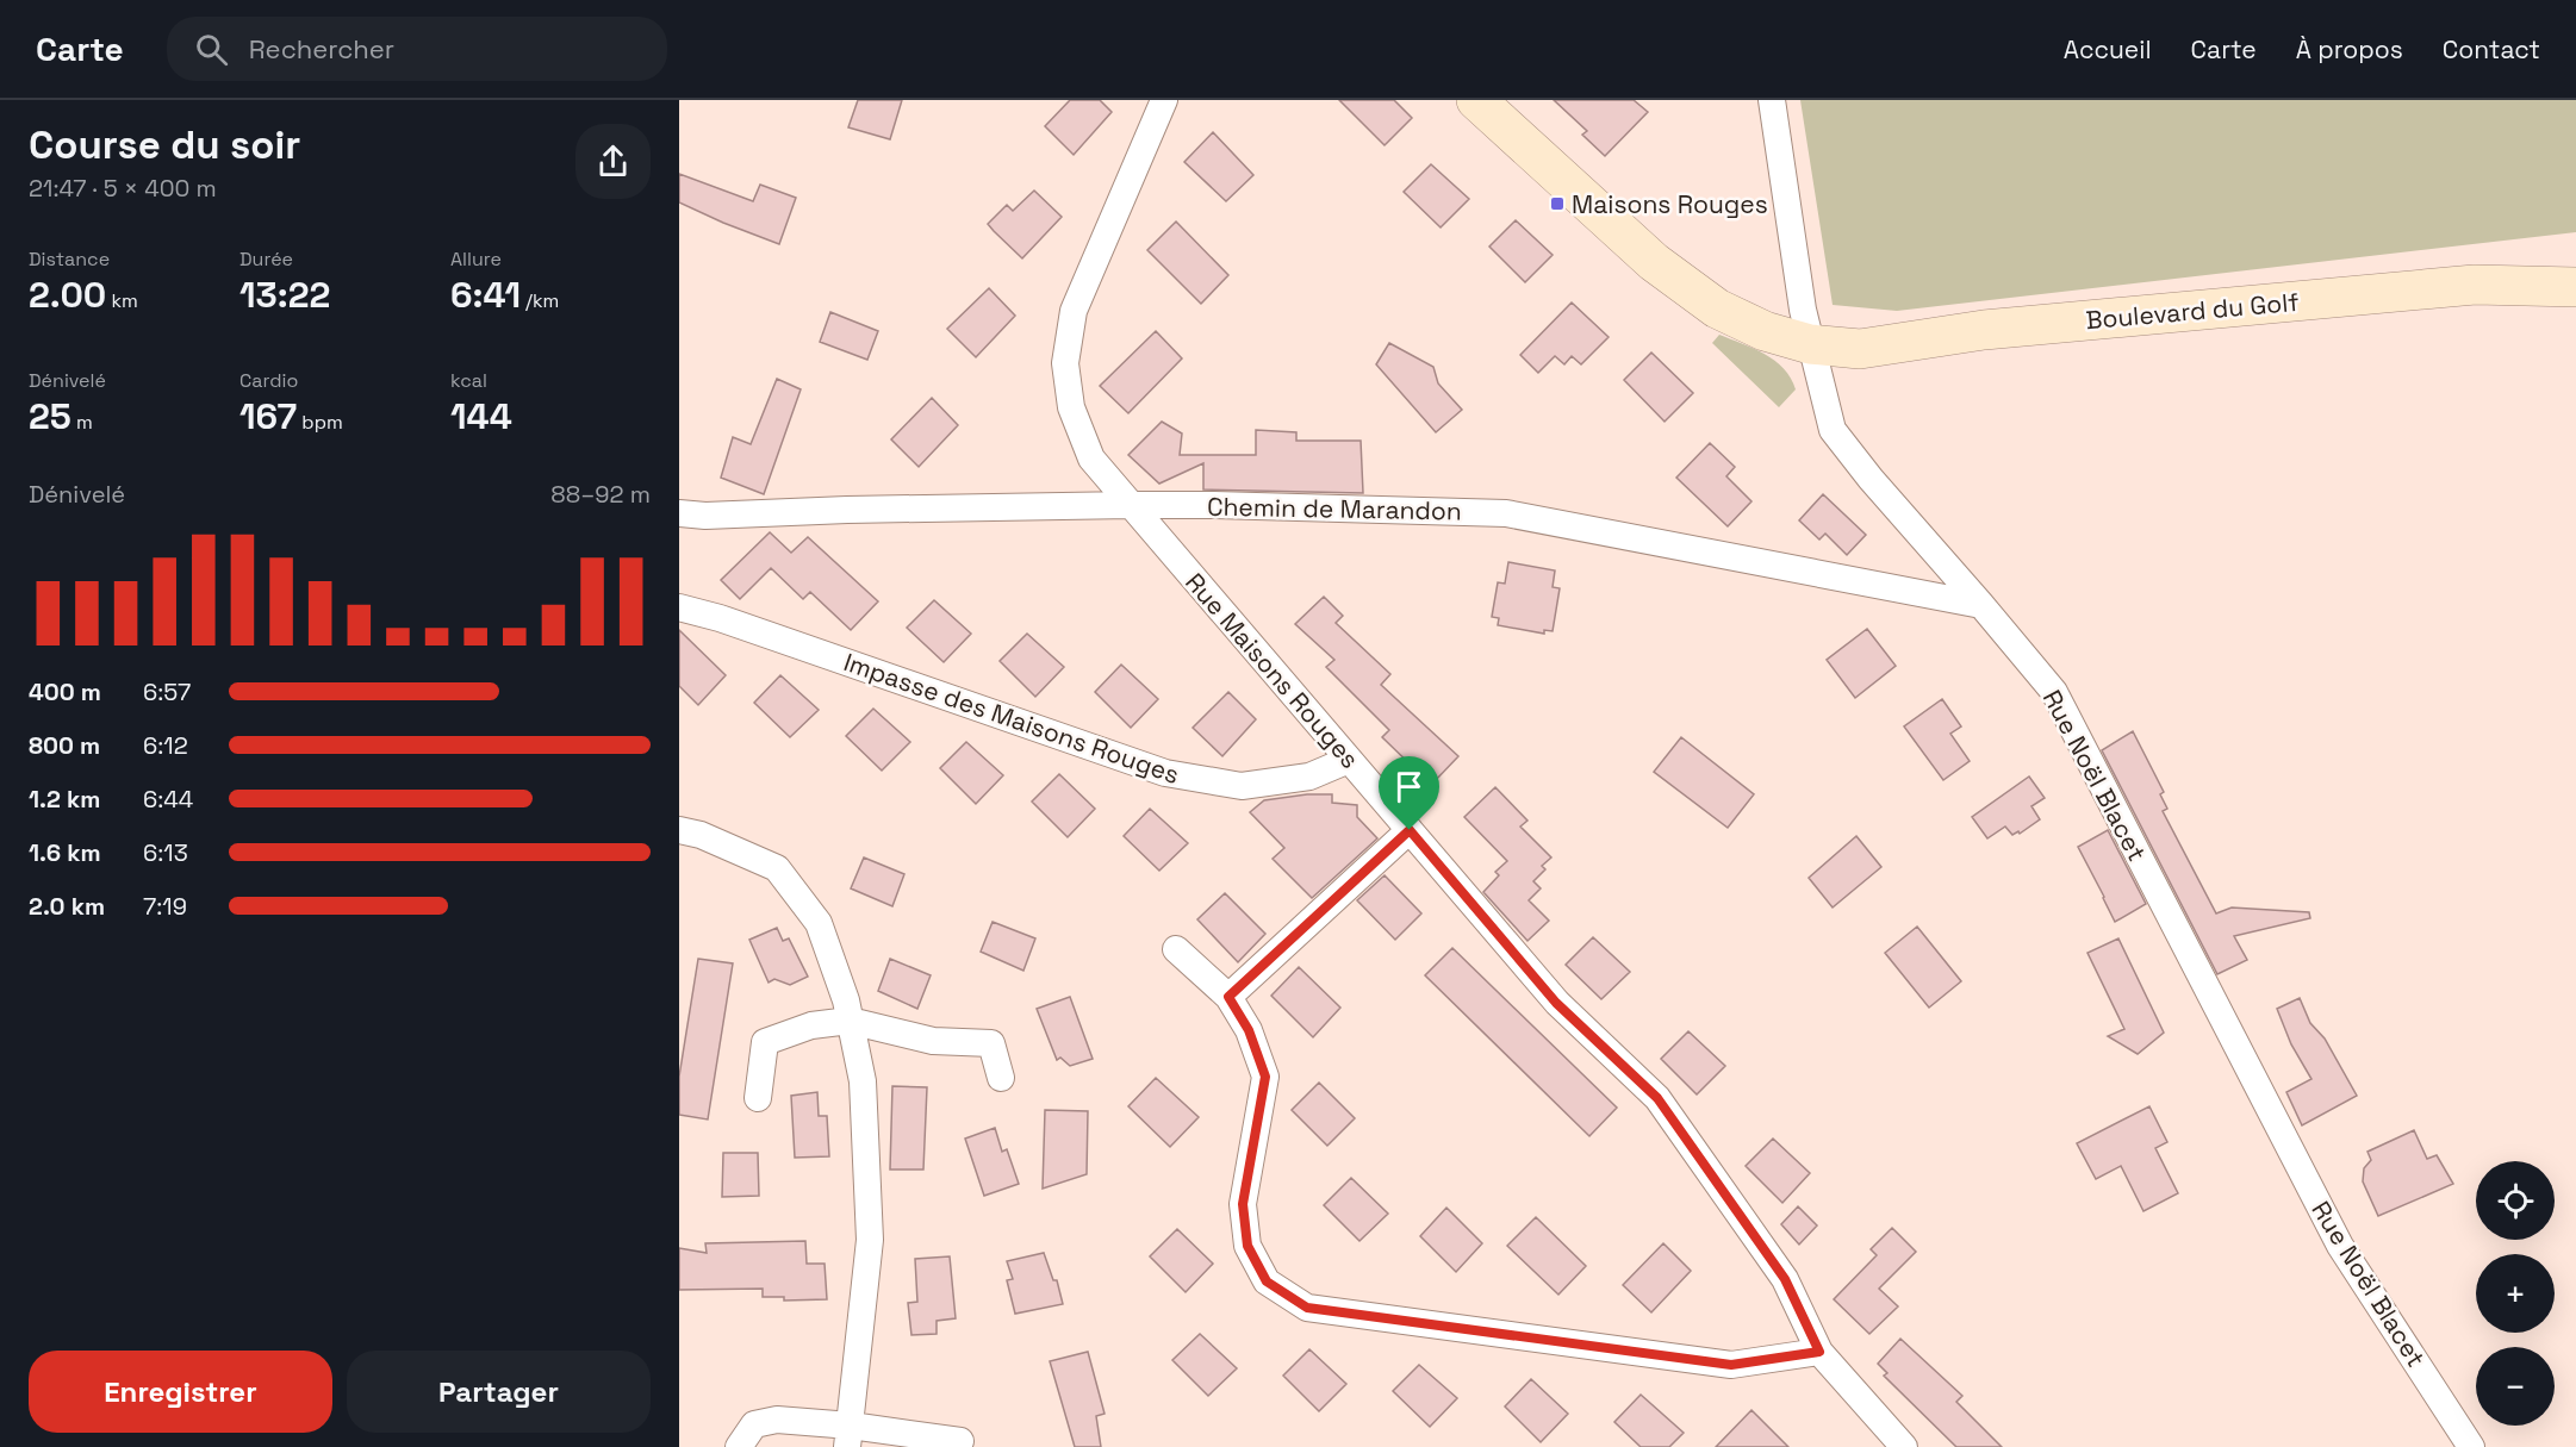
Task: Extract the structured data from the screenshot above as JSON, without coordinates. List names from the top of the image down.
{
  "streets": {
    "street": [
      "Boulevard du Golf",
      "Chemin de Marandon",
      "Rue Maisons Rouges",
      "Impasse des Maisons Rouges",
      "Rue Noël Blacet"
    ]
  },
  "crossings": [
    ["Boulevard du Golf", "Rue Noël Blacet"],
    ["Chemin de Marandon", "Rue Maisons Rouges"],
    ["Chemin de Marandon", "Rue Noël Blacet"],
    ["Rue Maisons Rouges", "Impasse des Maisons Rouges"]
  ],
  "places": {
    "transit": ["Maisons Rouges"]
  },
  "page": {
    "header": "Carte",
    "search": "Rechercher",
    "nav": [
      "Accueil",
      "Carte",
      "À propos",
      "Contact"
    ],
    "heading": ["Course du soir", "21:47 · 5 × 400 m"],
    "stats": [
      ["Distance", "2.00 km"],
      ["Durée", "13:22"],
      ["Allure", "6:41 /km"],
      ["Dénivelé", "25 m"],
      ["Cardio", "167 bpm"],
      ["kcal", "144"]
    ],
    "chart": ["Dénivelé", "88–92 m"],
    "list": [
      {
        "name": "400 m",
        "note": "6:57"
      },
      {
        "name": "800 m",
        "note": "6:12"
      },
      {
        "name": "1.2 km",
        "note": "6:44"
      },
      {
        "name": "1.6 km",
        "note": "6:13"
      },
      {
        "name": "2.0 km",
        "note": "7:19"
      }
    ],
    "map_buttons": ["+", "−"],
    "buttons": ["Enregistrer", "Partager"]
  }
}
